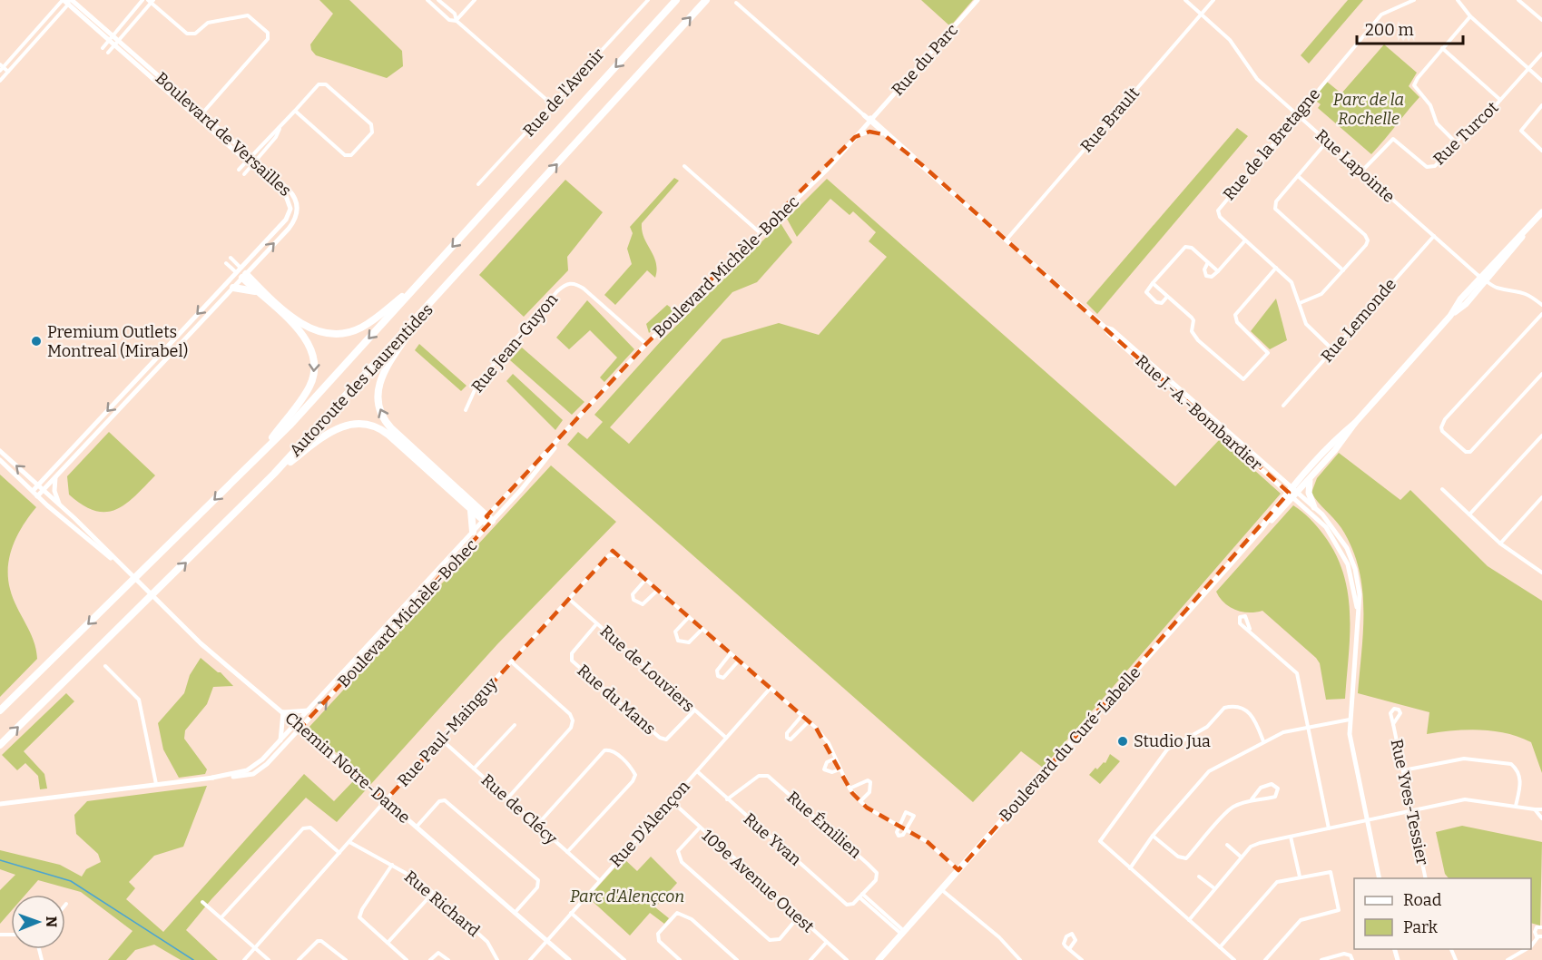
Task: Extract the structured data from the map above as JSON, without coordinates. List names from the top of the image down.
{
  "streets": {
    "highway": ["Autoroute des Laurentides"],
    "main road": ["Boulevard du Curé-Labelle"],
    "street": [
      "Rue du Parc",
      "Rue de l'Avenir",
      "Rue Brault",
      "Rue Turcot",
      "Boulevard de Versailles",
      "Rue de la Bretagne",
      "Rue Lapointe",
      "Boulevard Michèle-Bohec",
      "Rue Lemonde",
      "Rue Jean-Guyon",
      "Rue J.-A.-Bombardier",
      "Rue de Louviers",
      "Rue du Mans",
      "Rue Paul-Mainguy",
      "Chemin Notre-Dame",
      "Rue Yves-Tessier",
      "Rue de Clécy",
      "Rue D'Alençon",
      "Rue Émilien",
      "Rue Yvan",
      "109e Avenue Ouest",
      "Rue Richard"
    ]
  },
  "crossings": [
    ["Rue du Parc", "Boulevard Michèle-Bohec"],
    ["Rue du Parc", "Rue J.-A.-Bombardier"],
    ["Rue Brault", "Rue Lapointe"],
    ["Rue Brault", "Rue J.-A.-Bombardier"],
    ["Rue Turcot", "Rue Lapointe"],
    ["Boulevard de Versailles", "Chemin Notre-Dame"],
    ["Rue de la Bretagne", "Rue Lapointe"],
    ["Rue de la Bretagne", "Rue Lemonde"],
    ["Rue Lapointe", "Rue Lemonde"],
    ["Rue Lapointe", "Boulevard du Curé-Labelle"],
    ["Boulevard Michèle-Bohec", "Rue Jean-Guyon"],
    ["Boulevard Michèle-Bohec", "Rue J.-A.-Bombardier"],
    ["Boulevard Michèle-Bohec", "Chemin Notre-Dame"],
    ["Rue J.-A.-Bombardier", "Boulevard du Curé-Labelle"],
    ["Rue de Louviers", "Rue du Mans"],
    ["Rue de Louviers", "Rue Paul-Mainguy"],
    ["Rue de Louviers", "Rue D'Alençon"],
    ["Rue Paul-Mainguy", "Chemin Notre-Dame"],
    ["Rue Paul-Mainguy", "Rue de Clécy"],
    ["Rue Paul-Mainguy", "Rue Richard"],
    ["Chemin Notre-Dame", "Rue D'Alençon"],
    ["Rue de Clécy", "Rue D'Alençon"],
    ["Rue D'Alençon", "Rue Yvan"],
    ["Rue D'Alençon", "109e Avenue Ouest"],
    ["Rue Émilien", "Rue Yvan"]
  ],
  "parks": ["Parc de la Rochelle", "Parc d'Alençcon"],
  "places": ["Premium Outlets Montreal (Mirabel)", "Studio Jua"],
  "legend": ["Road", "Park"],
  "scale_bar": "200 m",
  "north": "right"
}
